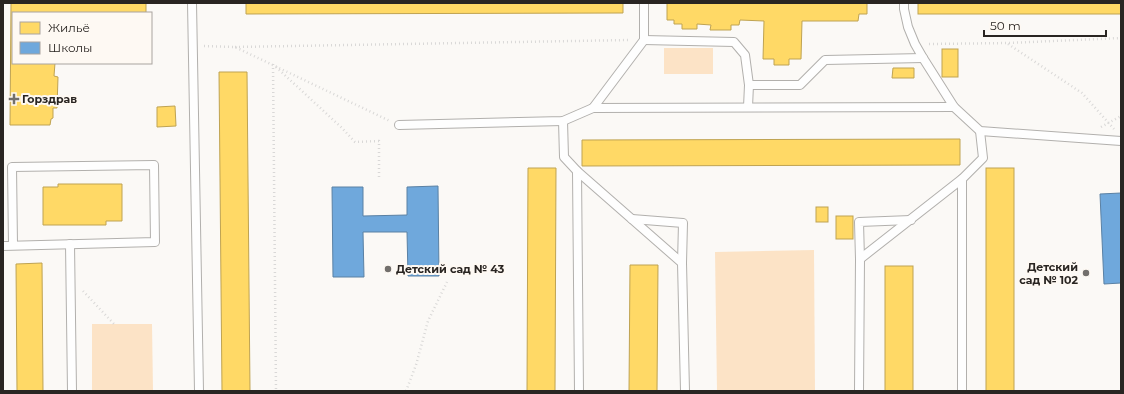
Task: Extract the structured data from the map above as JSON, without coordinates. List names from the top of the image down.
{
  "places": {
    "health": ["Горздрав"],
    "other": ["Детский сад № 43", "Детский сад № 102"]
  },
  "legend": ["Жильё", "Школы"],
  "scale_bar": "50 m"
}
